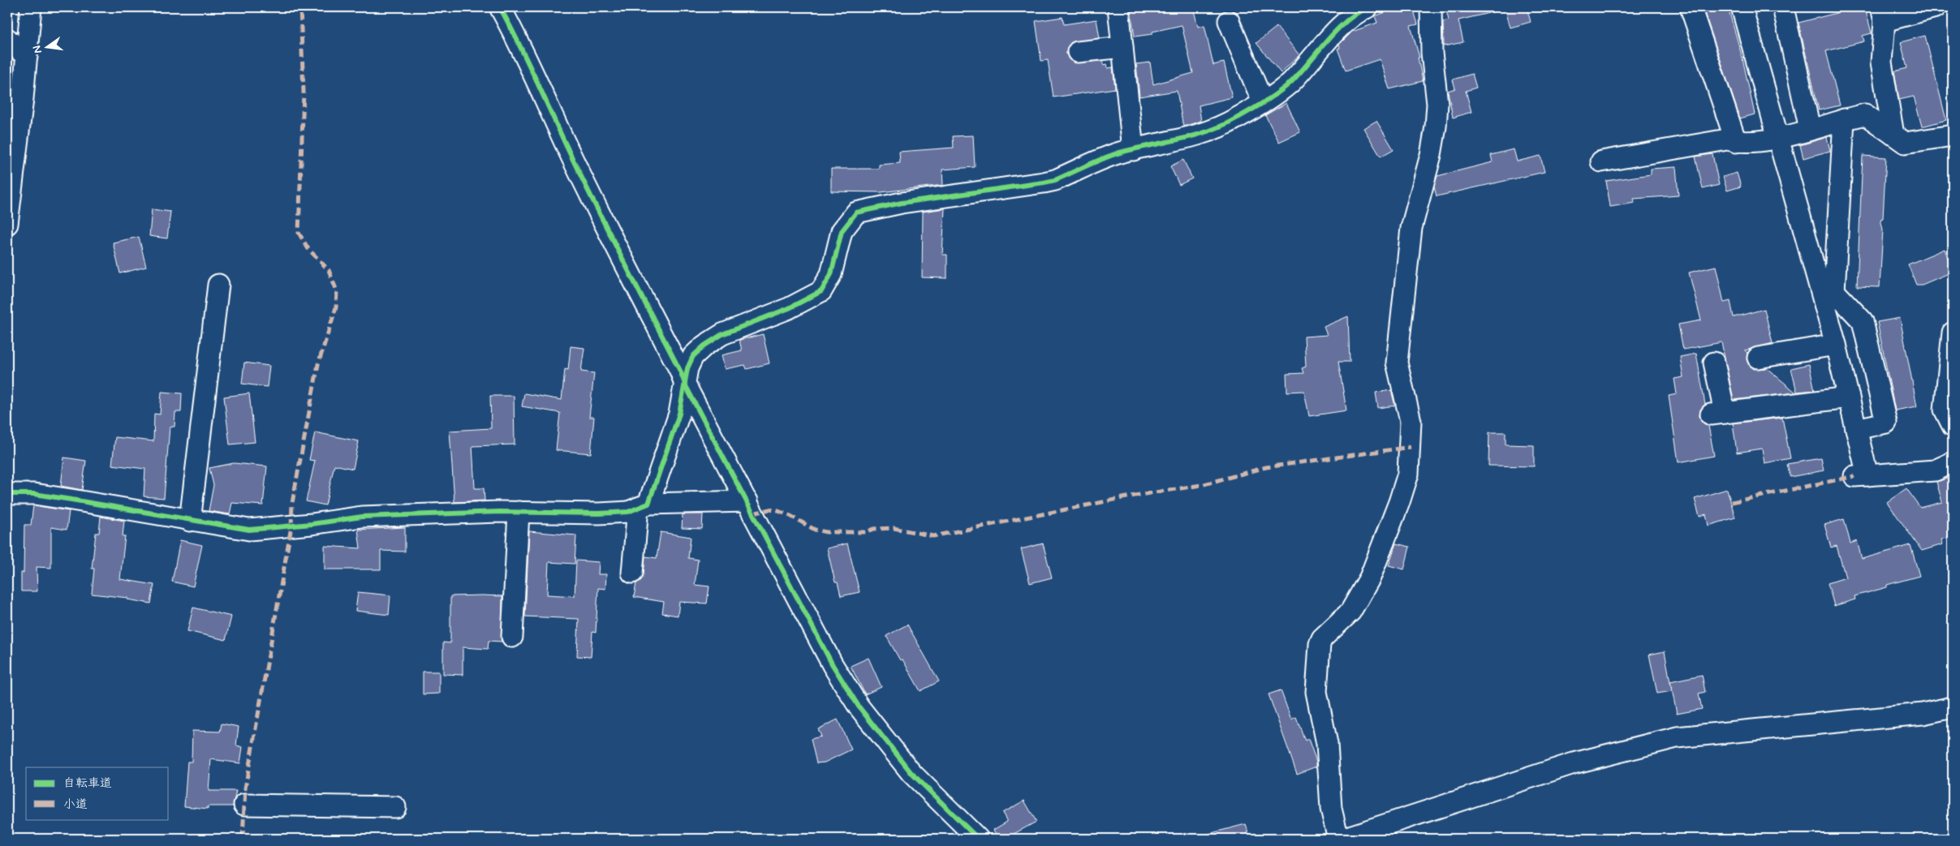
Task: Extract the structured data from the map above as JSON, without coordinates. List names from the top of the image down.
{
  "legend": ["自転車道", "小道"],
  "north": "left"
}
